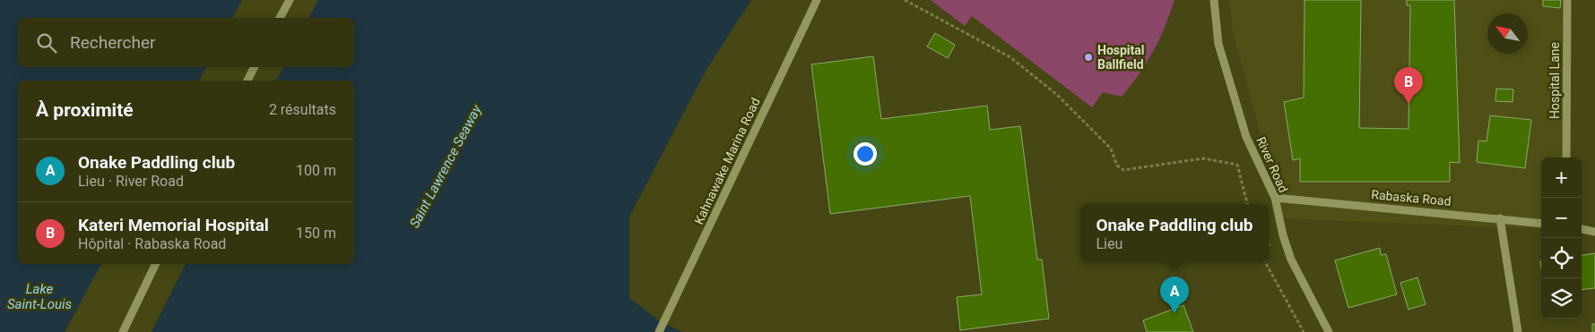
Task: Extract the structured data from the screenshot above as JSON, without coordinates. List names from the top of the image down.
{
  "streets": {
    "street": [
      "Hospital Lane",
      "Kahnawake Marina Road",
      "River Road",
      "Rabaska Road"
    ]
  },
  "crossings": [
    ["River Road", "Rabaska Road"]
  ],
  "water": ["Saint Lawrence Seaway", "Lake Saint-Louis"],
  "places": ["Hospital Ballfield"],
  "north": "top left",
  "page": {
    "search": "Rechercher",
    "pins": ["B", "A"],
    "heading": ["À proximité", "2 résultats"],
    "list": [
      {
        "mark": "A",
        "name": "Onake Paddling club",
        "note": "Lieu · River Road",
        "value": "100 m"
      },
      {
        "mark": "B",
        "name": "Kateri Memorial Hospital",
        "note": "Hôpital · Rabaska Road",
        "value": "150 m"
      }
    ],
    "map_buttons": ["+", "−"],
    "popup": ["Onake Paddling club", "Lieu"]
  }
}
